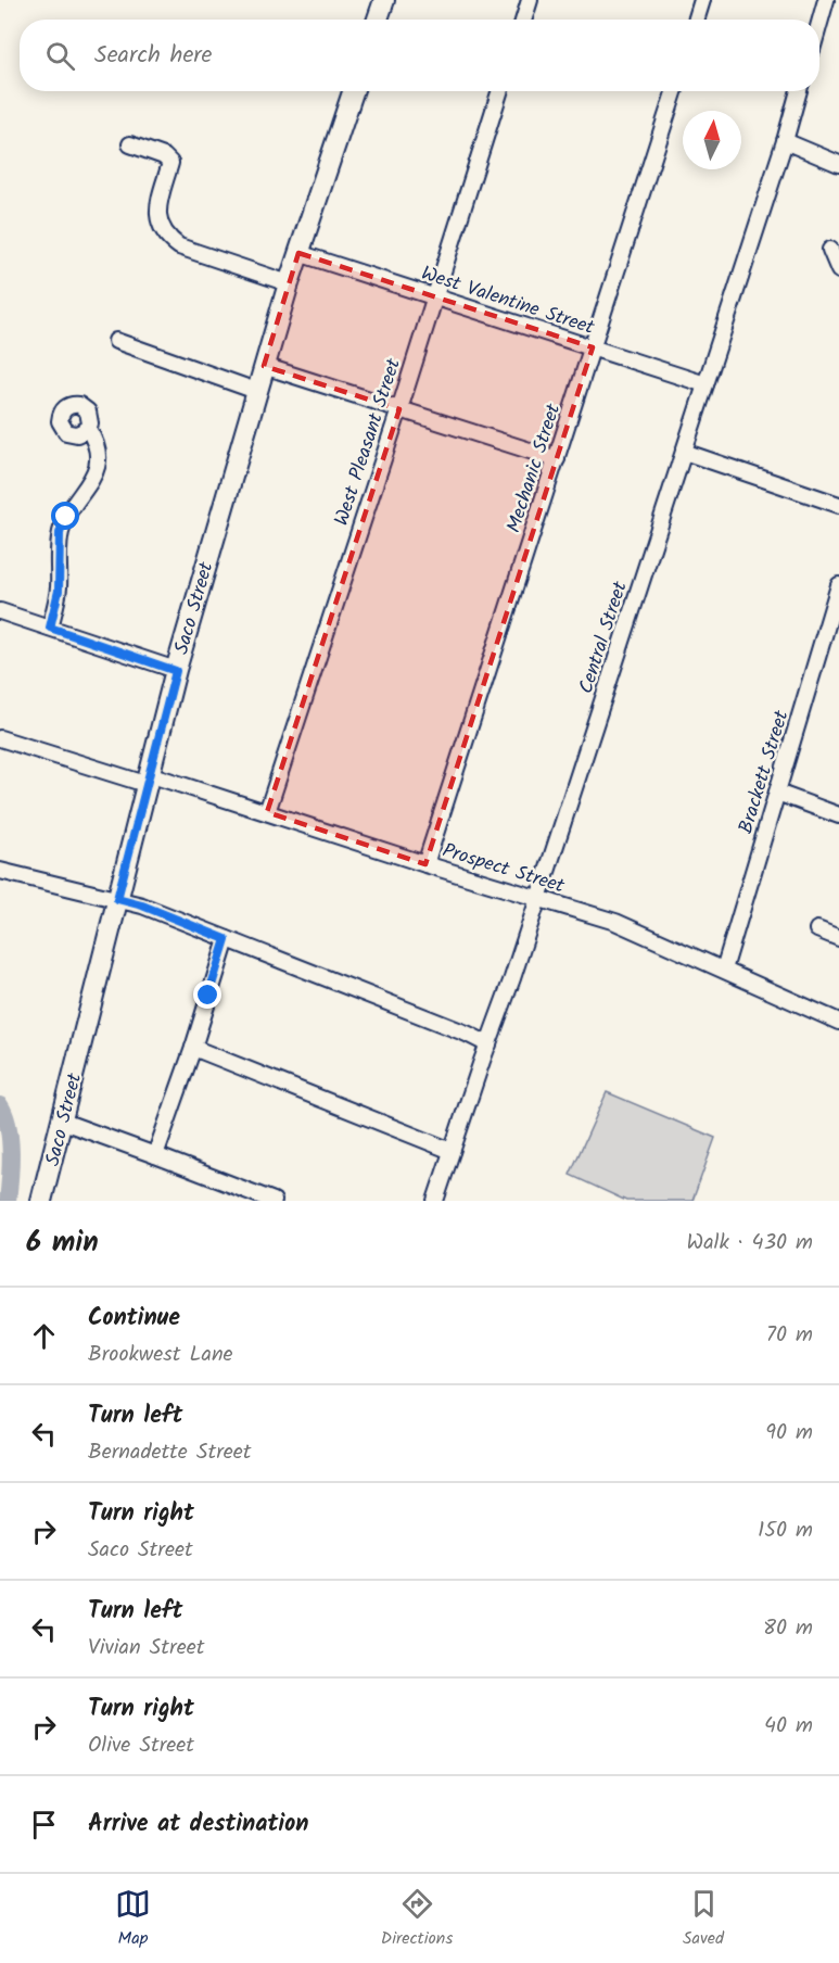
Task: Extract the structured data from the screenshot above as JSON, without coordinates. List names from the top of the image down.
{
  "streets": {
    "main road": ["Saco Street"],
    "street": [
      "West Valentine Street",
      "West Pleasant Street",
      "Mechanic Street",
      "Central Street",
      "Brackett Street",
      "Prospect Street"
    ]
  },
  "crossings": [
    ["West Valentine Street", "West Pleasant Street"],
    ["West Valentine Street", "Mechanic Street"],
    ["West Valentine Street", "Saco Street"],
    ["West Valentine Street", "Central Street"],
    ["West Pleasant Street", "Prospect Street"],
    ["Mechanic Street", "Prospect Street"],
    ["Saco Street", "Prospect Street"],
    ["Central Street", "Prospect Street"],
    ["Brackett Street", "Prospect Street"]
  ],
  "north": "top",
  "page": {
    "search": "Search here",
    "heading": ["6 min", "Walk · 430 m"],
    "list": [
      ["Continue", "Brookwest Lane", "70 m"],
      ["Turn left", "Bernadette Street", "90 m"],
      ["Turn right", "Saco Street", "150 m"],
      ["Turn left", "Vivian Street", "80 m"],
      ["Turn right", "Olive Street", "40 m"],
      "Arrive at destination"
    ],
    "nav": ["Map", "Directions", "Saved"]
  }
}
